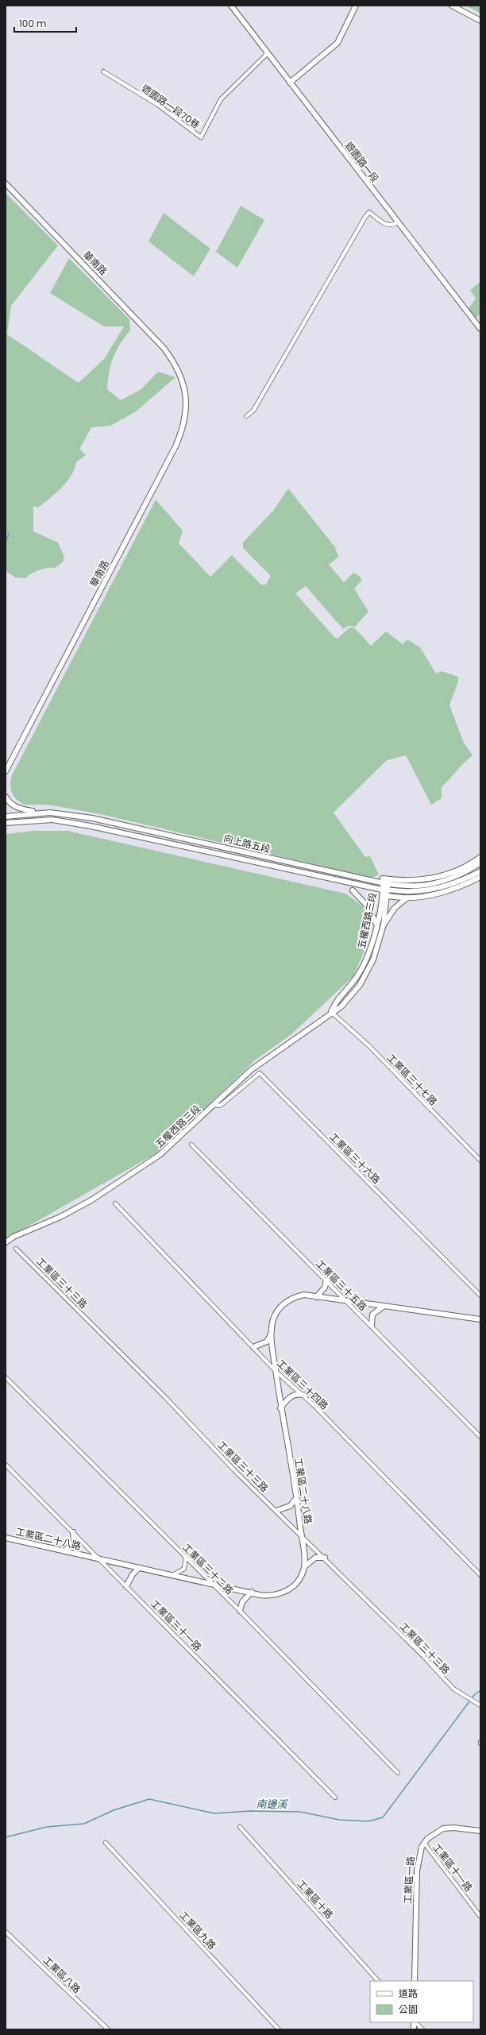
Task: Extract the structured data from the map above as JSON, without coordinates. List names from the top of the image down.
{
  "streets": {
    "street": [
      "遊園路一段70巷",
      "遊園路一段",
      "華南路",
      "向上路五段",
      "五權西路三段",
      "工業區三十七路",
      "工業區三十六路",
      "工業區三十三路",
      "工業區三十五路",
      "工業區三十四路",
      "工業區二十八路",
      "工業區三十二路",
      "工業區三十一路",
      "工業區十一路",
      "工業區一路",
      "工業區十路",
      "工業區九路",
      "工業區八路"
    ]
  },
  "crossings": [
    ["遊園路一段70巷", "遊園路一段"],
    ["向上路五段", "五權西路三段"],
    ["五權西路三段", "工業區三十七路"],
    ["五權西路三段", "工業區三十六路"],
    ["工業區三十三路", "工業區二十八路"],
    ["工業區三十五路", "工業區二十八路"],
    ["工業區三十四路", "工業區二十八路"],
    ["工業區二十八路", "工業區三十二路"],
    ["工業區二十八路", "工業區三十一路"],
    ["工業區十一路", "工業區一路"]
  ],
  "water": ["南邊溪"],
  "legend": ["道路", "公園"],
  "scale_bar": "100 m"
}
